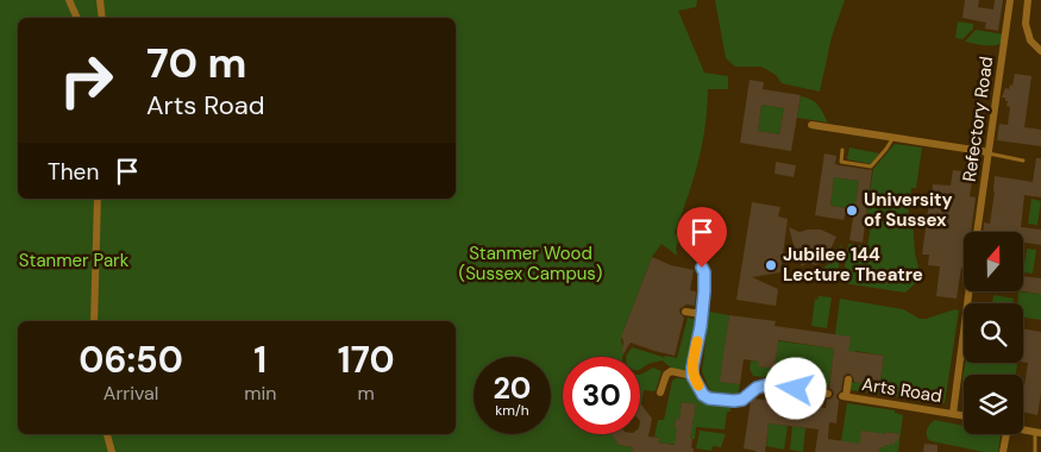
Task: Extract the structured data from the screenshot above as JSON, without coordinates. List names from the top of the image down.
{
  "streets": {
    "street": ["Refectory Road", "Arts Road"]
  },
  "parks": ["Stanmer Wood (Sussex Campus)", "Stanmer Park"],
  "places": ["University of Sussex", "Jubilee 144 Lecture Theatre"],
  "north": "top",
  "page": {
    "turn": ["70 m", "Arts Road"],
    "then": "Then",
    "eta": [
      "06:50",
      "Arrival",
      "1",
      "min",
      "170",
      "m"
    ],
    "speed": "20 km/h",
    "limit": "30"
  }
}
